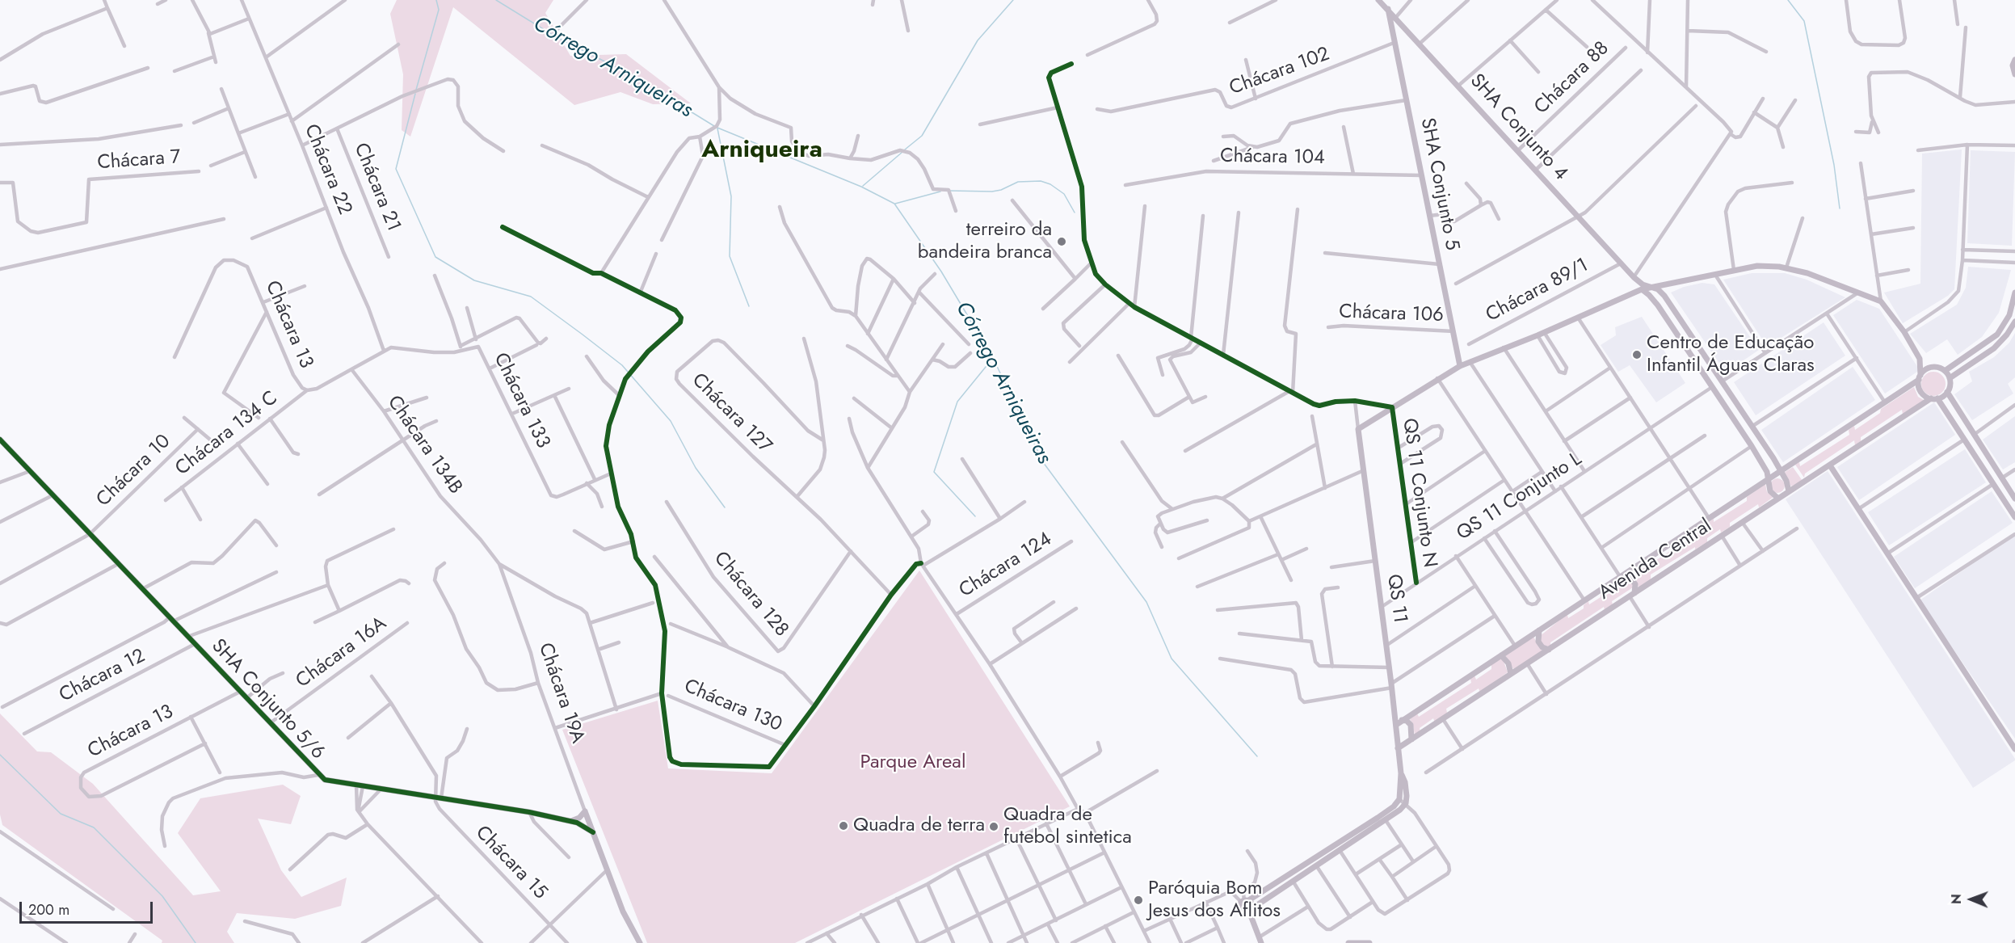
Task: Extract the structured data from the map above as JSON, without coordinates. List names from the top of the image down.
{
  "streets": {
    "street": [
      "Chácara 102",
      "Chácara 88",
      "SHA Conjunto 4",
      "Chácara 104",
      "Chácara 7",
      "Chácara 22",
      "SHA Conjunto 5",
      "Chácara 21",
      "Chácara 89/1",
      "Chácara 106",
      "Chácara 13",
      "Chácara 133",
      "Chácara 127",
      "Chácara 134 C",
      "Chácara 134B",
      "Chácara 10",
      "QS 11 Conjunto N",
      "QS 11 Conjunto L",
      "Avenida Central",
      "Chácara 124",
      "Chácara 128",
      "QS 11",
      "Chácara 16A",
      "Chácara 12",
      "Chácara 19A",
      "SHA Conjunto 5/6",
      "Chácara 130",
      "Chácara 15"
    ]
  },
  "crossings": [
    ["Chácara 102", "SHA Conjunto 5"],
    ["Chácara 88", "SHA Conjunto 4"],
    ["SHA Conjunto 4", "SHA Conjunto 5"],
    ["SHA Conjunto 4", "Chácara 89/1"],
    ["SHA Conjunto 4", "QS 11 Conjunto L"],
    ["SHA Conjunto 4", "Avenida Central"],
    ["Chácara 104", "SHA Conjunto 5"],
    ["Chácara 22", "Chácara 133"],
    ["SHA Conjunto 5", "Chácara 106"],
    ["Chácara 13", "Chácara 134 C"],
    ["Chácara 13", "SHA Conjunto 5/6"],
    ["Chácara 127", "Chácara 128"],
    ["Chácara 134 C", "Chácara 134B"],
    ["Chácara 134B", "Chácara 19A"],
    ["Chácara 10", "SHA Conjunto 5/6"],
    ["QS 11 Conjunto N", "QS 11 Conjunto L"],
    ["QS 11 Conjunto L", "QS 11"],
    ["Avenida Central", "QS 11"],
    ["Chácara 16A", "SHA Conjunto 5/6"],
    ["Chácara 12", "SHA Conjunto 5/6"],
    ["Chácara 19A", "SHA Conjunto 5/6"],
    ["Chácara 19A", "Chácara 15"],
    ["SHA Conjunto 5/6", "Chácara 15"]
  ],
  "districts": ["Arniqueira"],
  "water": ["Córrego Arniqueiras"],
  "parks": ["Parque Areal"],
  "places": [
    "terreiro da bandeira branca",
    "Centro de Educação Infantil Águas Claras",
    "Quadra de terra",
    "Quadra de futebol sintetica",
    "Paróquia Bom Jesus dos Aflitos"
  ],
  "scale_bar": "200 m",
  "north": "left"
}
